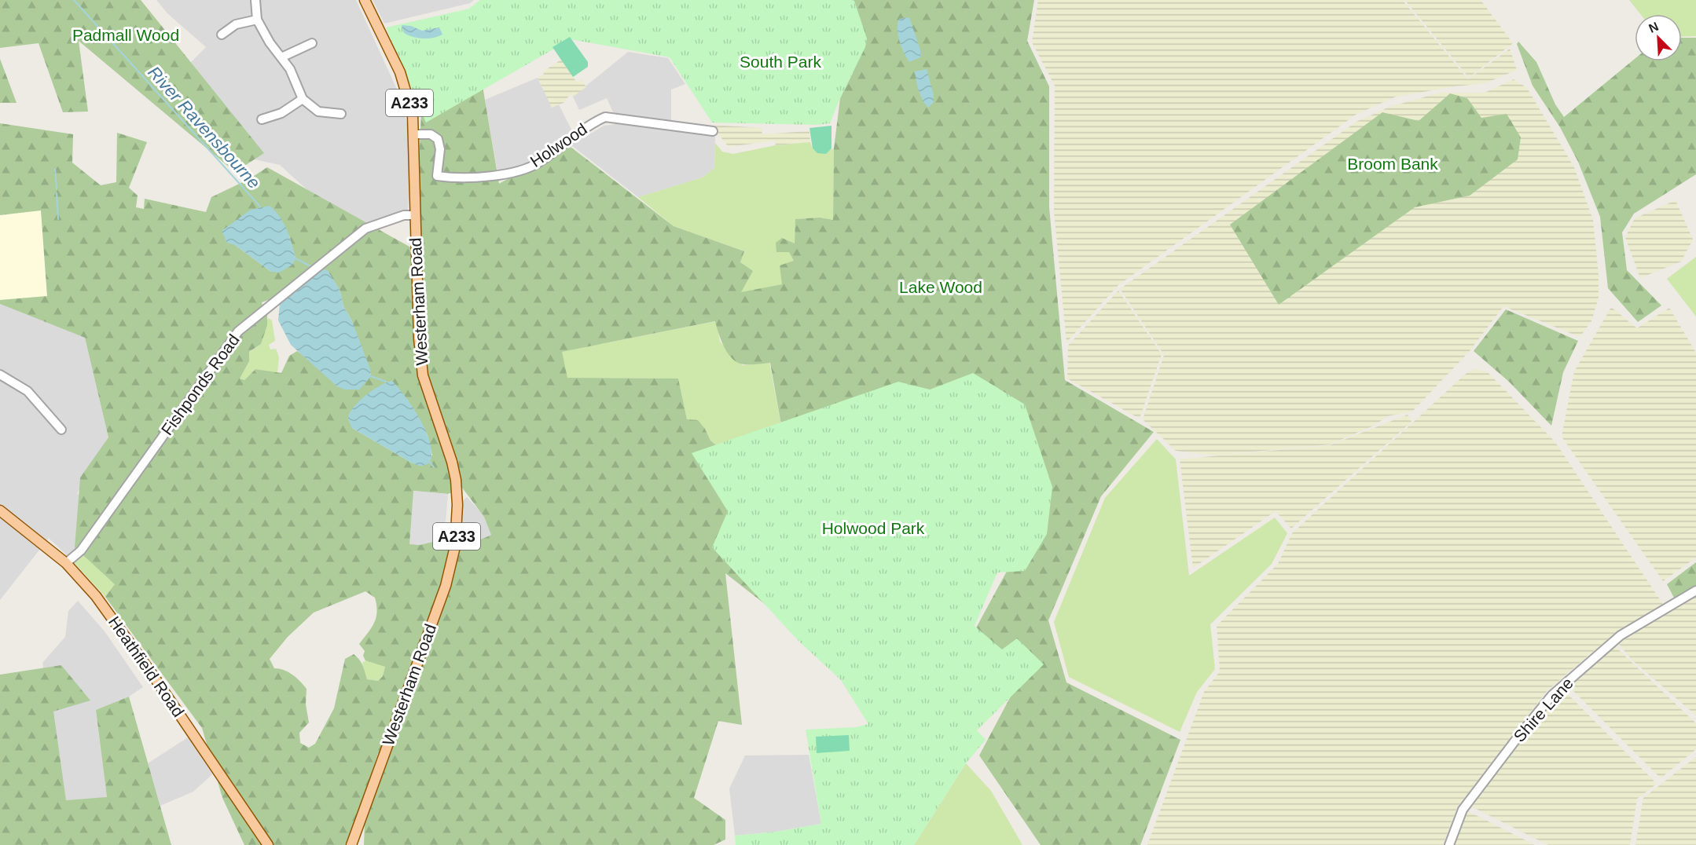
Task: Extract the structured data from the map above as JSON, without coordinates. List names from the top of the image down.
{
  "streets": {
    "main road": ["A233", "Westerham Road", "Heathfield Road"],
    "street": ["Holwood", "Fishponds Road", "Shire Lane"]
  },
  "crossings": [
    ["Holwood", "Westerham Road"],
    ["Westerham Road", "Fishponds Road"],
    ["Fishponds Road", "Heathfield Road"]
  ],
  "water": ["River Ravensbourne"],
  "parks": [
    "Padmall Wood",
    "South Park",
    "Broom Bank",
    "Lake Wood",
    "Holwood Park"
  ],
  "north": "top left"
}
